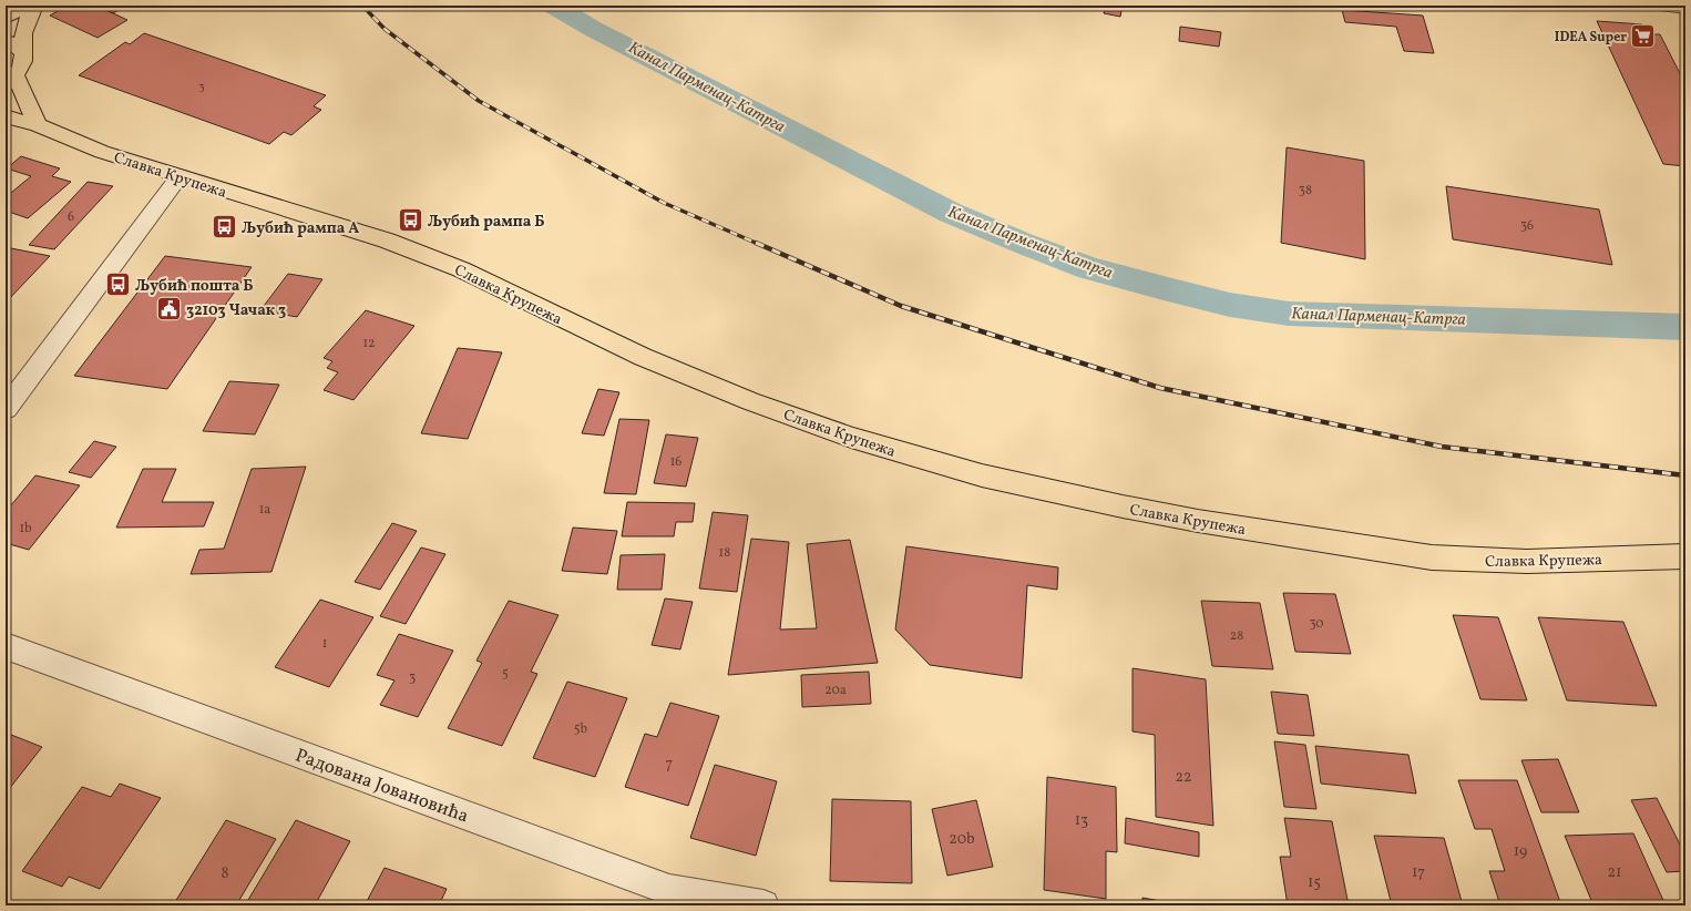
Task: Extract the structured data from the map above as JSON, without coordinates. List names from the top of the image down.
{
  "streets": {
    "main road": ["Славка Крупежа"],
    "street": ["Радована Јовановића"]
  },
  "water": ["Канал Парменац-Катрга"],
  "places": {
    "supermarket": ["IDEA Super"],
    "bus stop": ["Љубић рампа Б", "Љубић рампа А", "Љубић пошта Б"],
    "public building": ["32103 Чачак 3"]
  },
  "house_numbers": [
    "3",
    "38",
    "6",
    "36",
    "12",
    "16",
    "1a",
    "1b",
    "18",
    "30",
    "28",
    "1",
    "5",
    "3",
    "20a",
    "5b",
    "7",
    "22",
    "13",
    "20b",
    "19",
    "17",
    "21",
    "8",
    "15"
  ]
}
